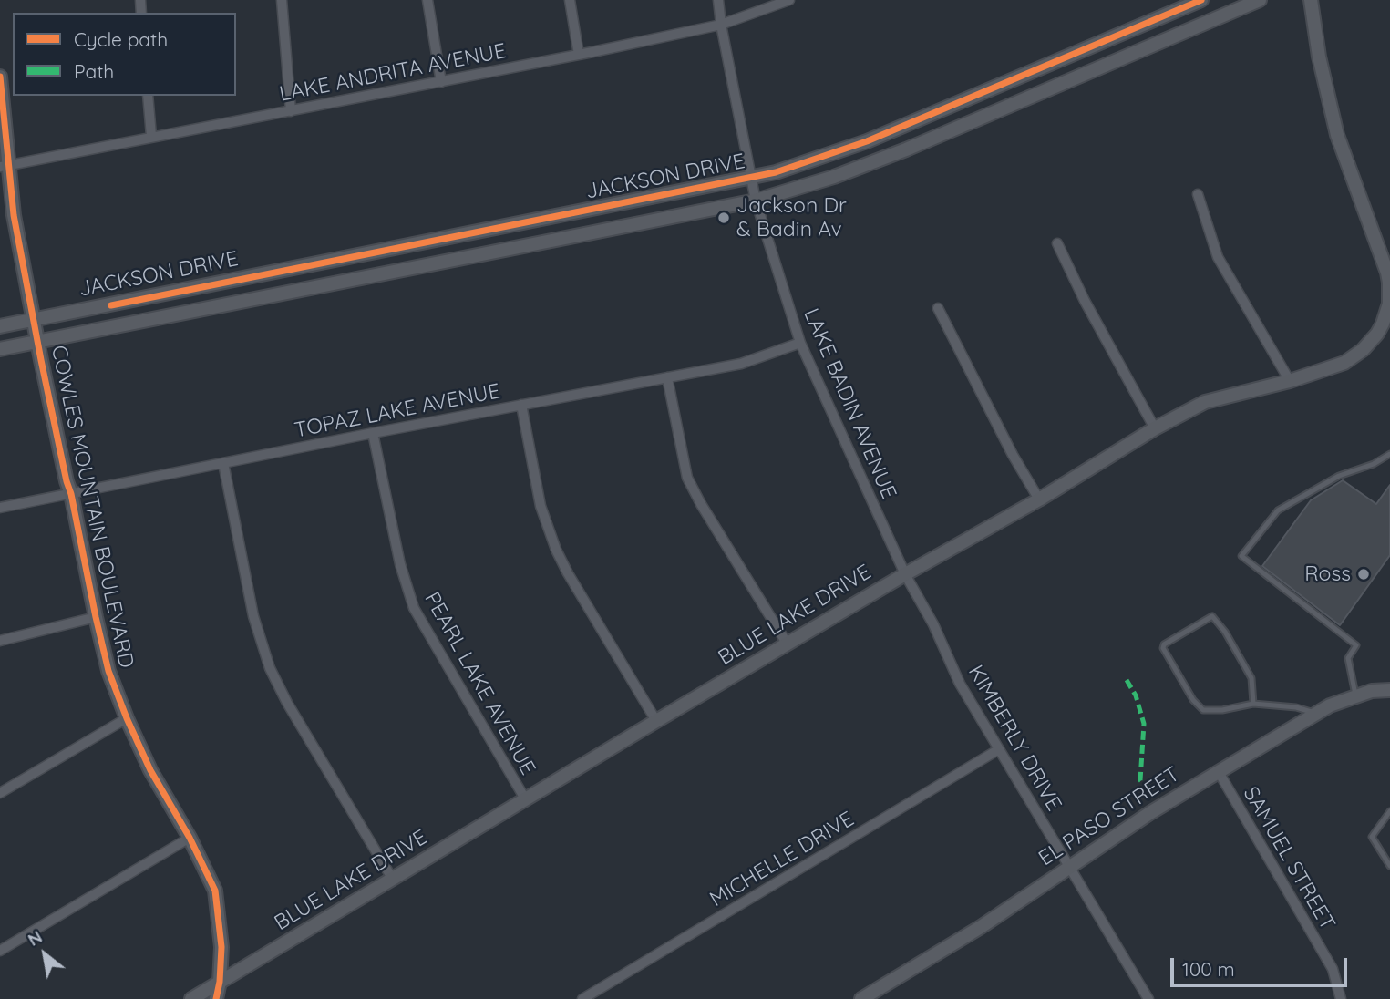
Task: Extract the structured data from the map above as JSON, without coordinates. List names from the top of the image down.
{
  "streets": {
    "street": [
      "LAKE ANDRITA AVENUE",
      "JACKSON DRIVE",
      "LAKE BADIN AVENUE",
      "TOPAZ LAKE AVENUE",
      "COWLES MOUNTAIN BOULEVARD",
      "BLUE LAKE DRIVE",
      "PEARL LAKE AVENUE",
      "KIMBERLY DRIVE",
      "EL PASO STREET",
      "SAMUEL STREET",
      "MICHELLE DRIVE"
    ]
  },
  "crossings": [
    ["LAKE ANDRITA AVENUE", "LAKE BADIN AVENUE"],
    ["LAKE ANDRITA AVENUE", "COWLES MOUNTAIN BOULEVARD"],
    ["JACKSON DRIVE", "LAKE BADIN AVENUE"],
    ["JACKSON DRIVE", "COWLES MOUNTAIN BOULEVARD"],
    ["LAKE BADIN AVENUE", "TOPAZ LAKE AVENUE"],
    ["LAKE BADIN AVENUE", "BLUE LAKE DRIVE"],
    ["LAKE BADIN AVENUE", "KIMBERLY DRIVE"],
    ["TOPAZ LAKE AVENUE", "COWLES MOUNTAIN BOULEVARD"],
    ["TOPAZ LAKE AVENUE", "PEARL LAKE AVENUE"],
    ["COWLES MOUNTAIN BOULEVARD", "BLUE LAKE DRIVE"],
    ["BLUE LAKE DRIVE", "PEARL LAKE AVENUE"],
    ["KIMBERLY DRIVE", "EL PASO STREET"],
    ["KIMBERLY DRIVE", "MICHELLE DRIVE"],
    ["EL PASO STREET", "SAMUEL STREET"]
  ],
  "places": ["Jackson Dr & Badin Av", "Ross"],
  "legend": ["Cycle path", "Path"],
  "scale_bar": "100 m",
  "north": "top left"
}
